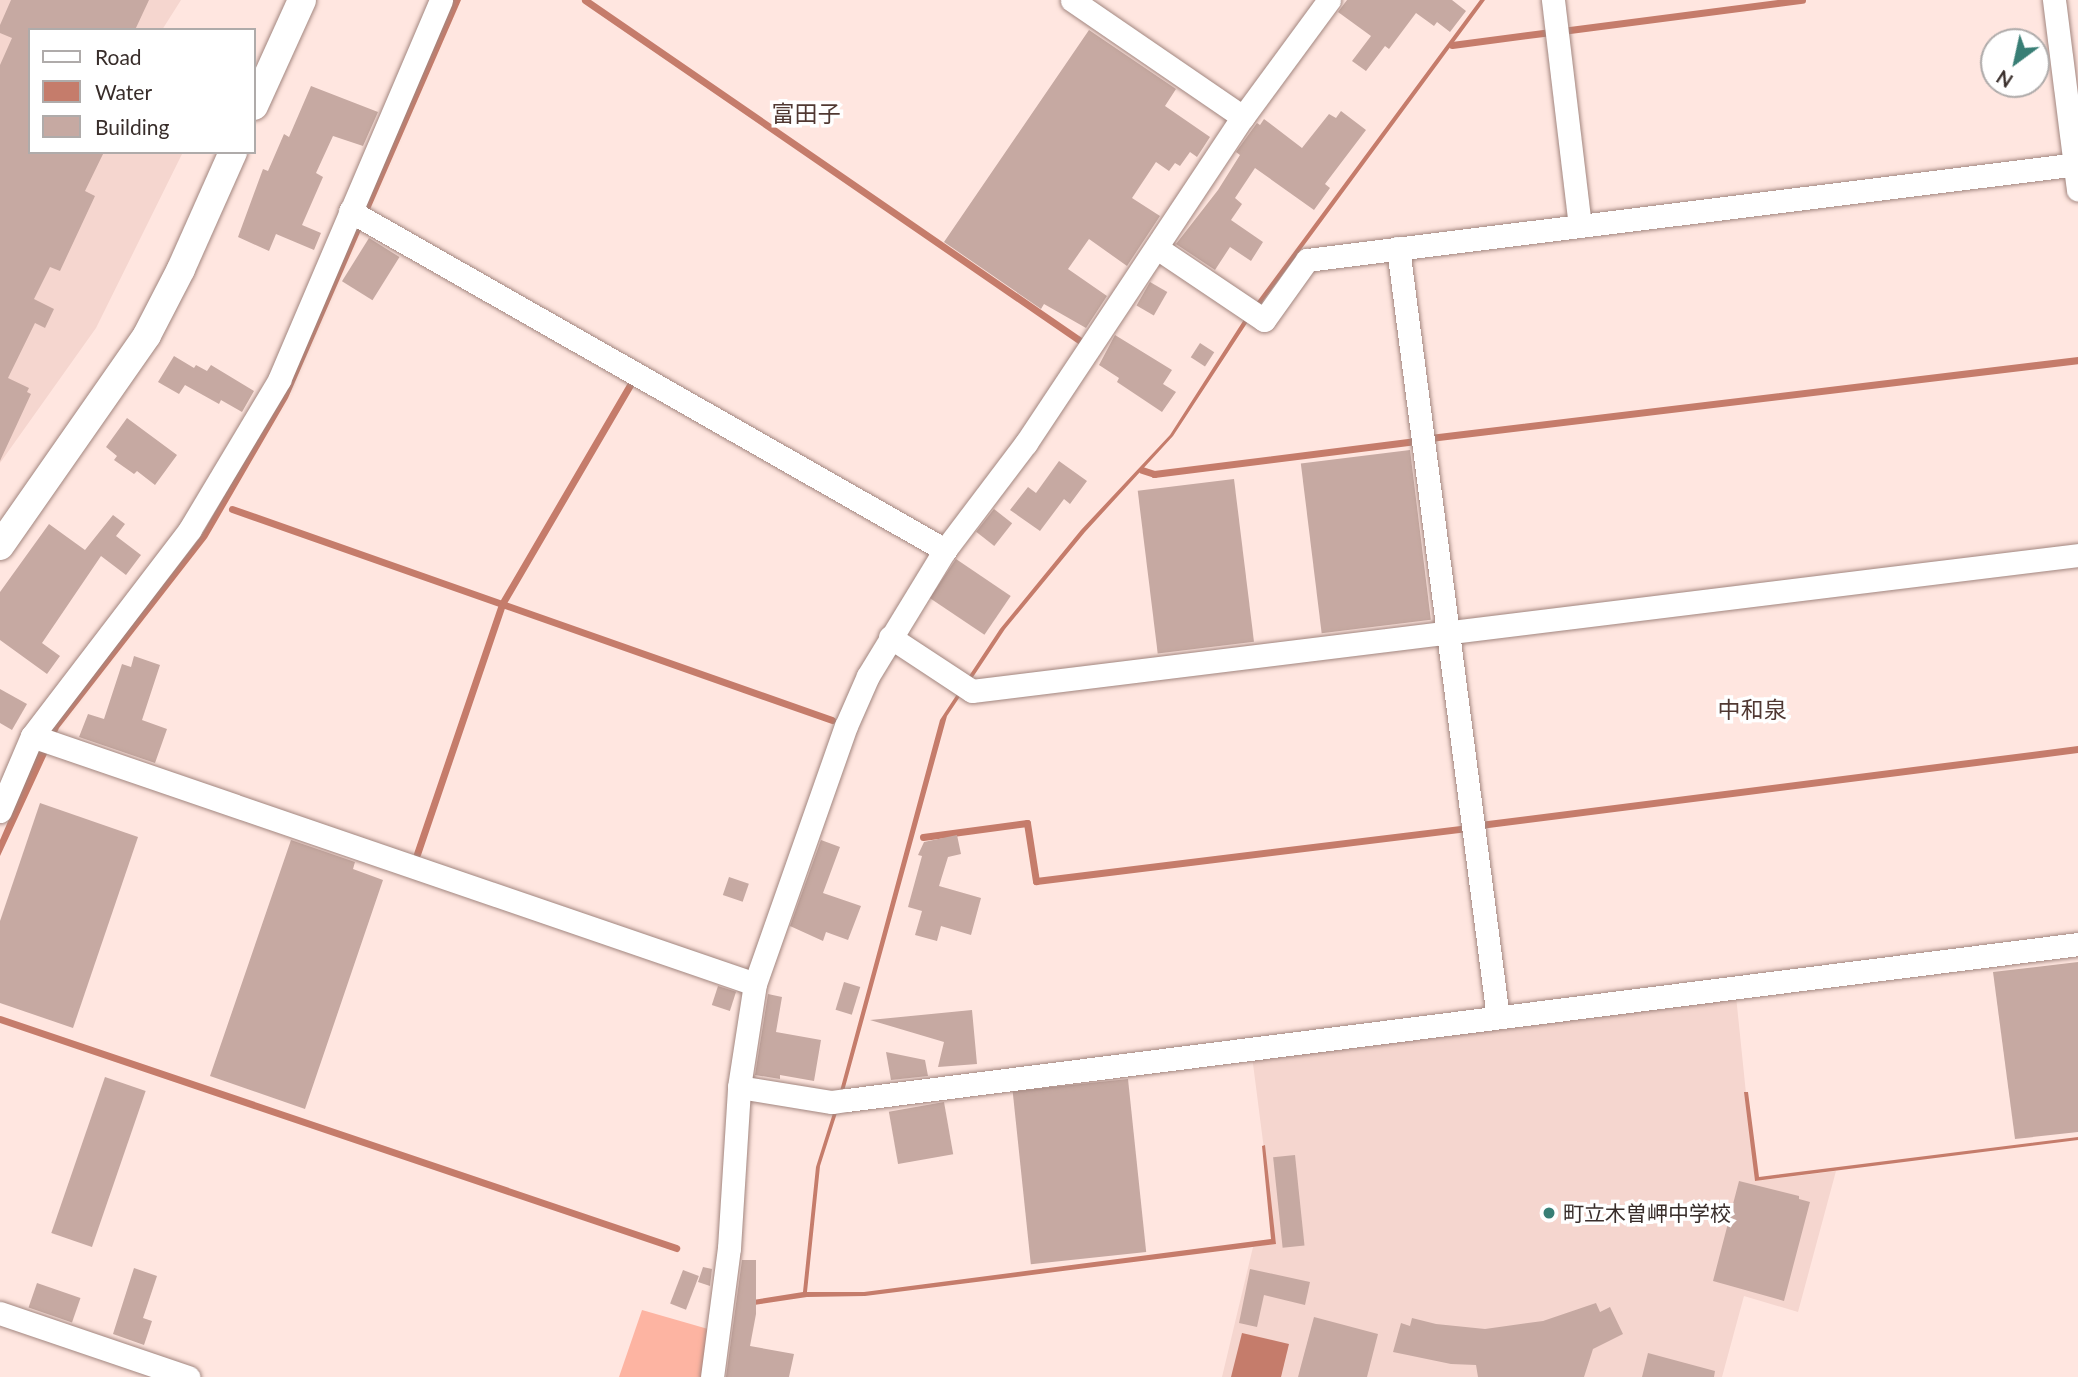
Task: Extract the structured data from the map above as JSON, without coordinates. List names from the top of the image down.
{
  "districts": ["富田子", "中和泉"],
  "places": ["町立木曽岬中学校"],
  "legend": ["Road", "Water", "Building"],
  "north": "bottom left"
}
